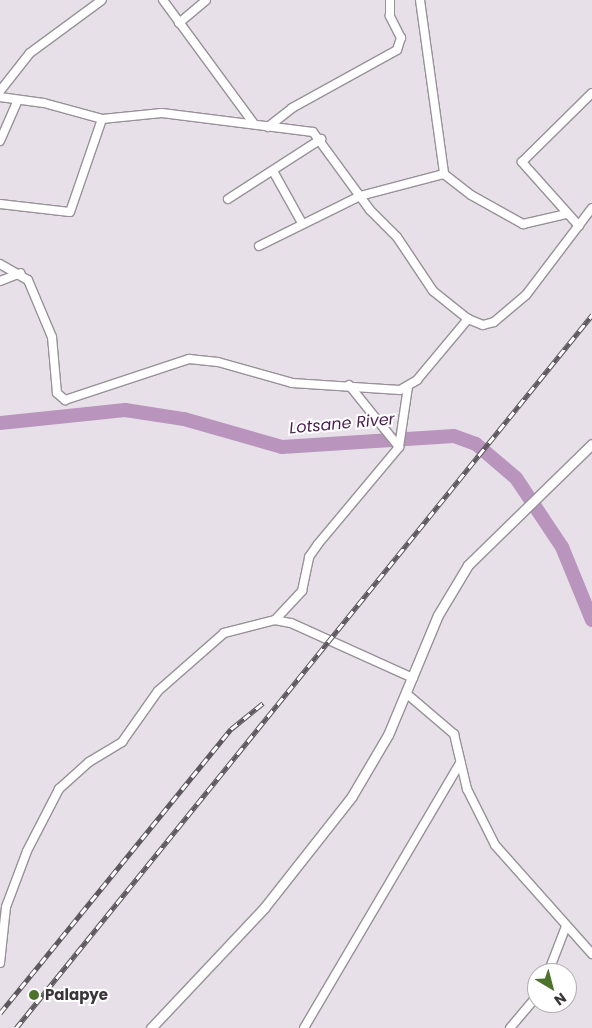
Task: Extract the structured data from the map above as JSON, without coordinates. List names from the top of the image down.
{
  "water": ["Lotsane River"],
  "places": ["Palapye"],
  "north": "bottom right"
}
